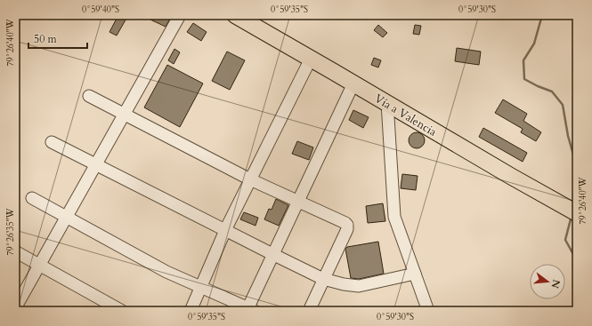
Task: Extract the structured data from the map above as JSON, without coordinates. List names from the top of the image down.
{
  "streets": {
    "highway": ["Vía a Valencia"]
  },
  "scale_bar": "50 m",
  "north": "right",
  "coordinates": [
    "0°59'40\"S",
    "0°59'35\"S",
    "0°59'30\"S",
    "79°26'40\"W",
    "79°26'35\"W"
  ]
}
